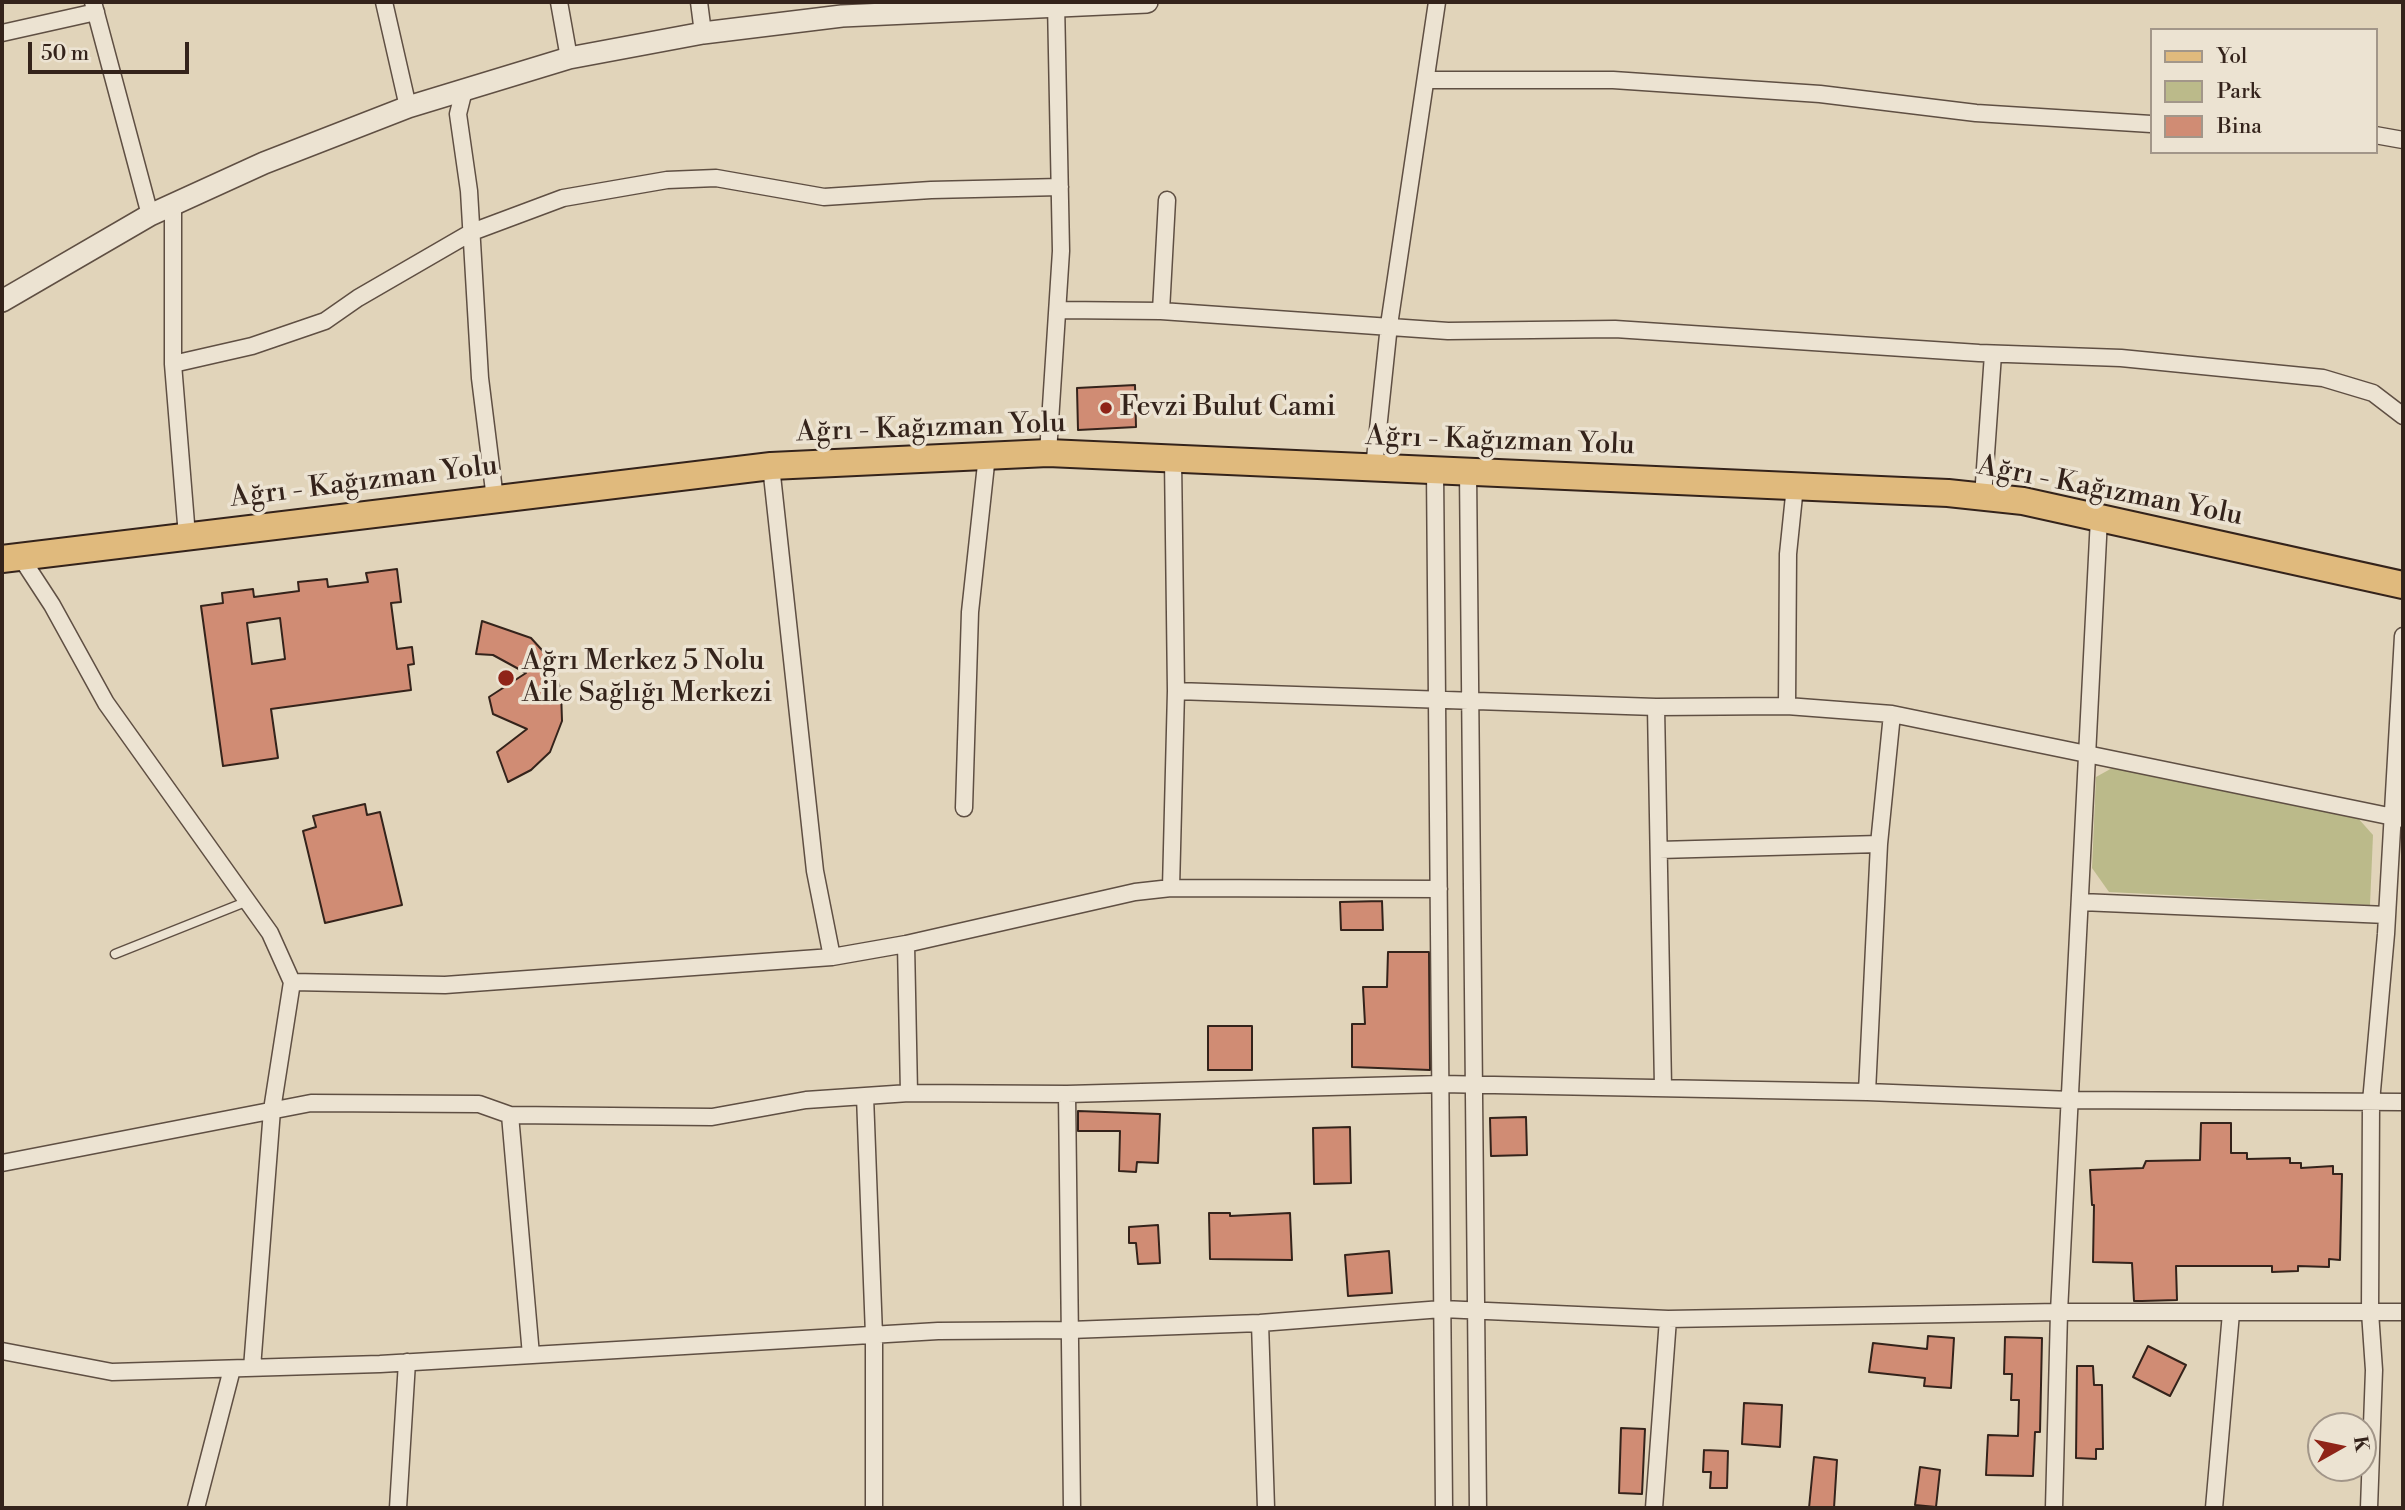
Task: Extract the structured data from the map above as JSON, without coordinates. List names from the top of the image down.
{
  "streets": {
    "main road": ["Ağrı - Kağızman Yolu"]
  },
  "places": ["Fevzi Bulut Cami", "Ağrı Merkez 5 Nolu Aile Sağlığı Merkezi"],
  "legend": ["Yol", "Park", "Bina"],
  "scale_bar": "50 m",
  "north": "right"
}
